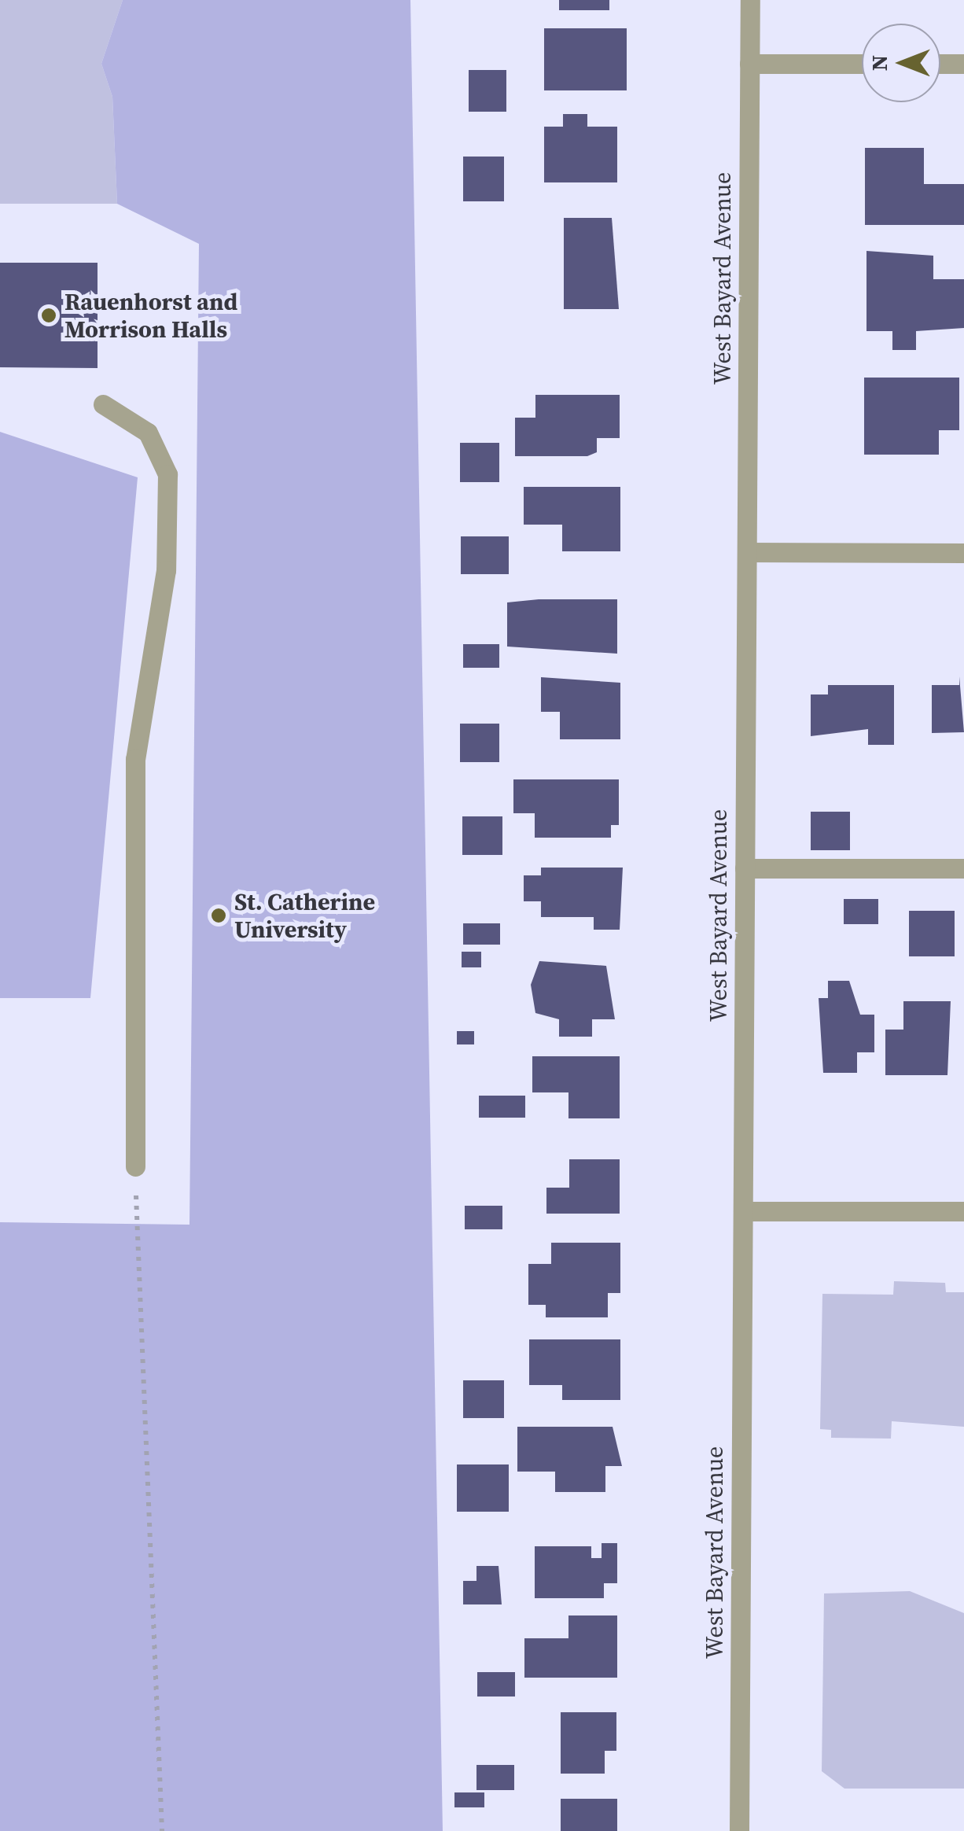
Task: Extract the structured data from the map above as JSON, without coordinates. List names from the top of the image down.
{
  "streets": {
    "street": ["West Bayard Avenue"]
  },
  "places": ["Rauenhorst and Morrison Halls", "St. Catherine University"],
  "north": "left"
}
